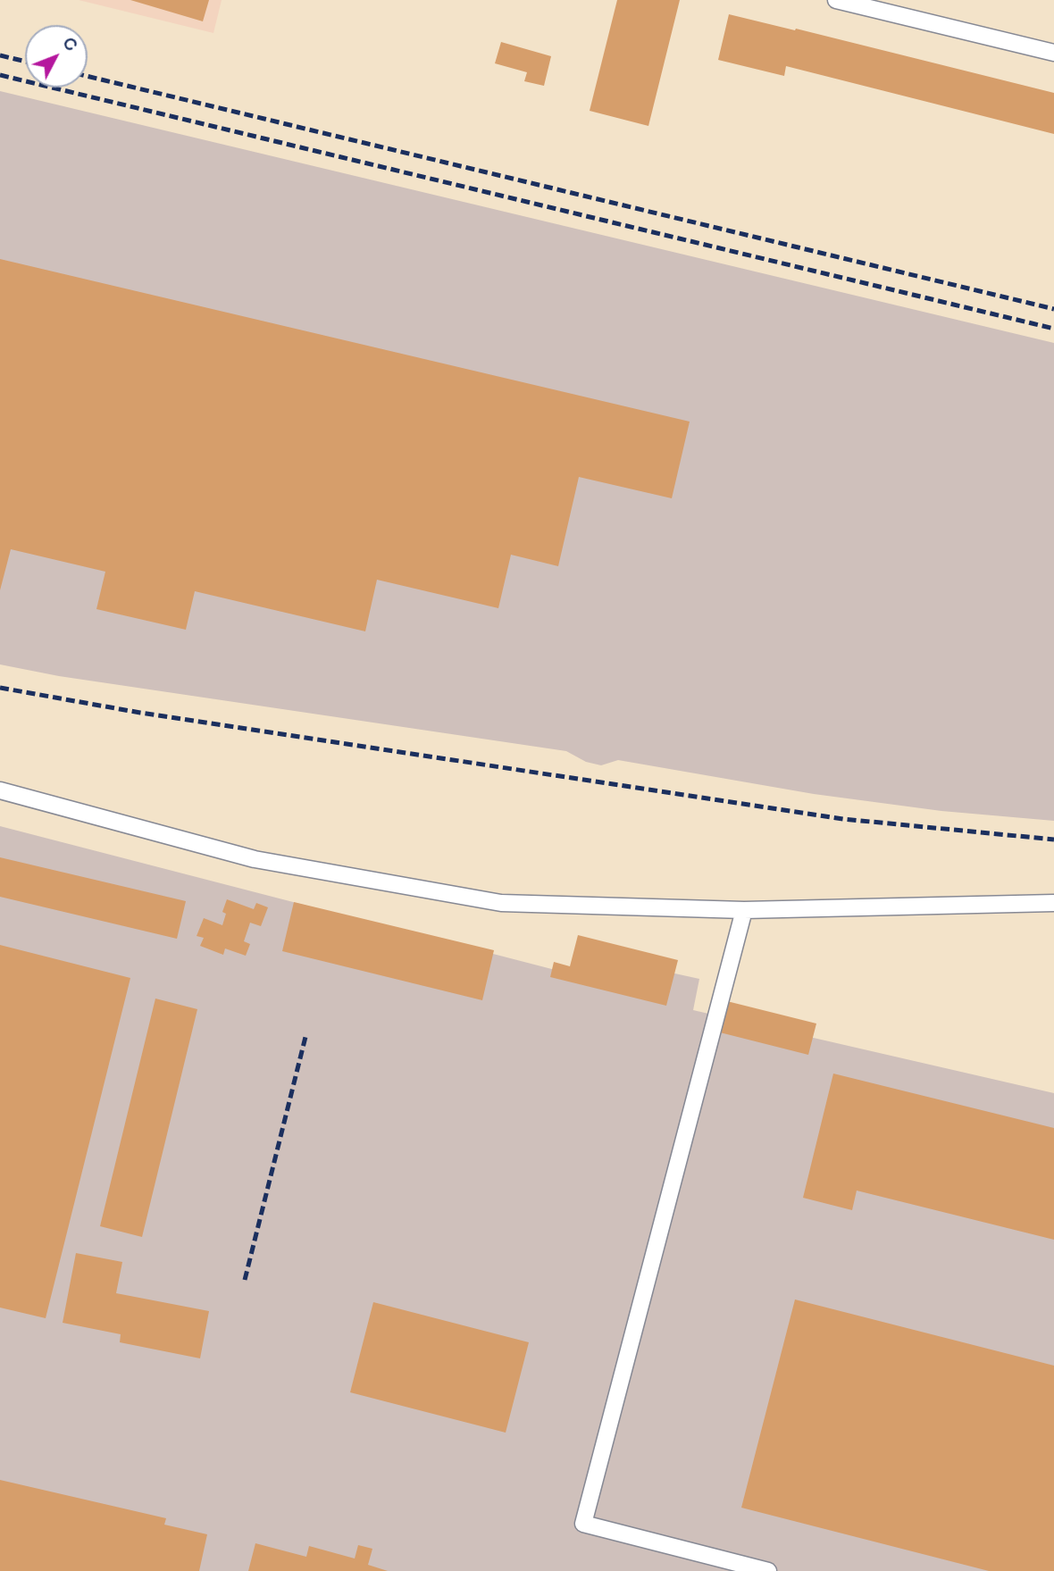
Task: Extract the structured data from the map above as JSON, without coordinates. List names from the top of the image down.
{
  "north": "top right"
}
